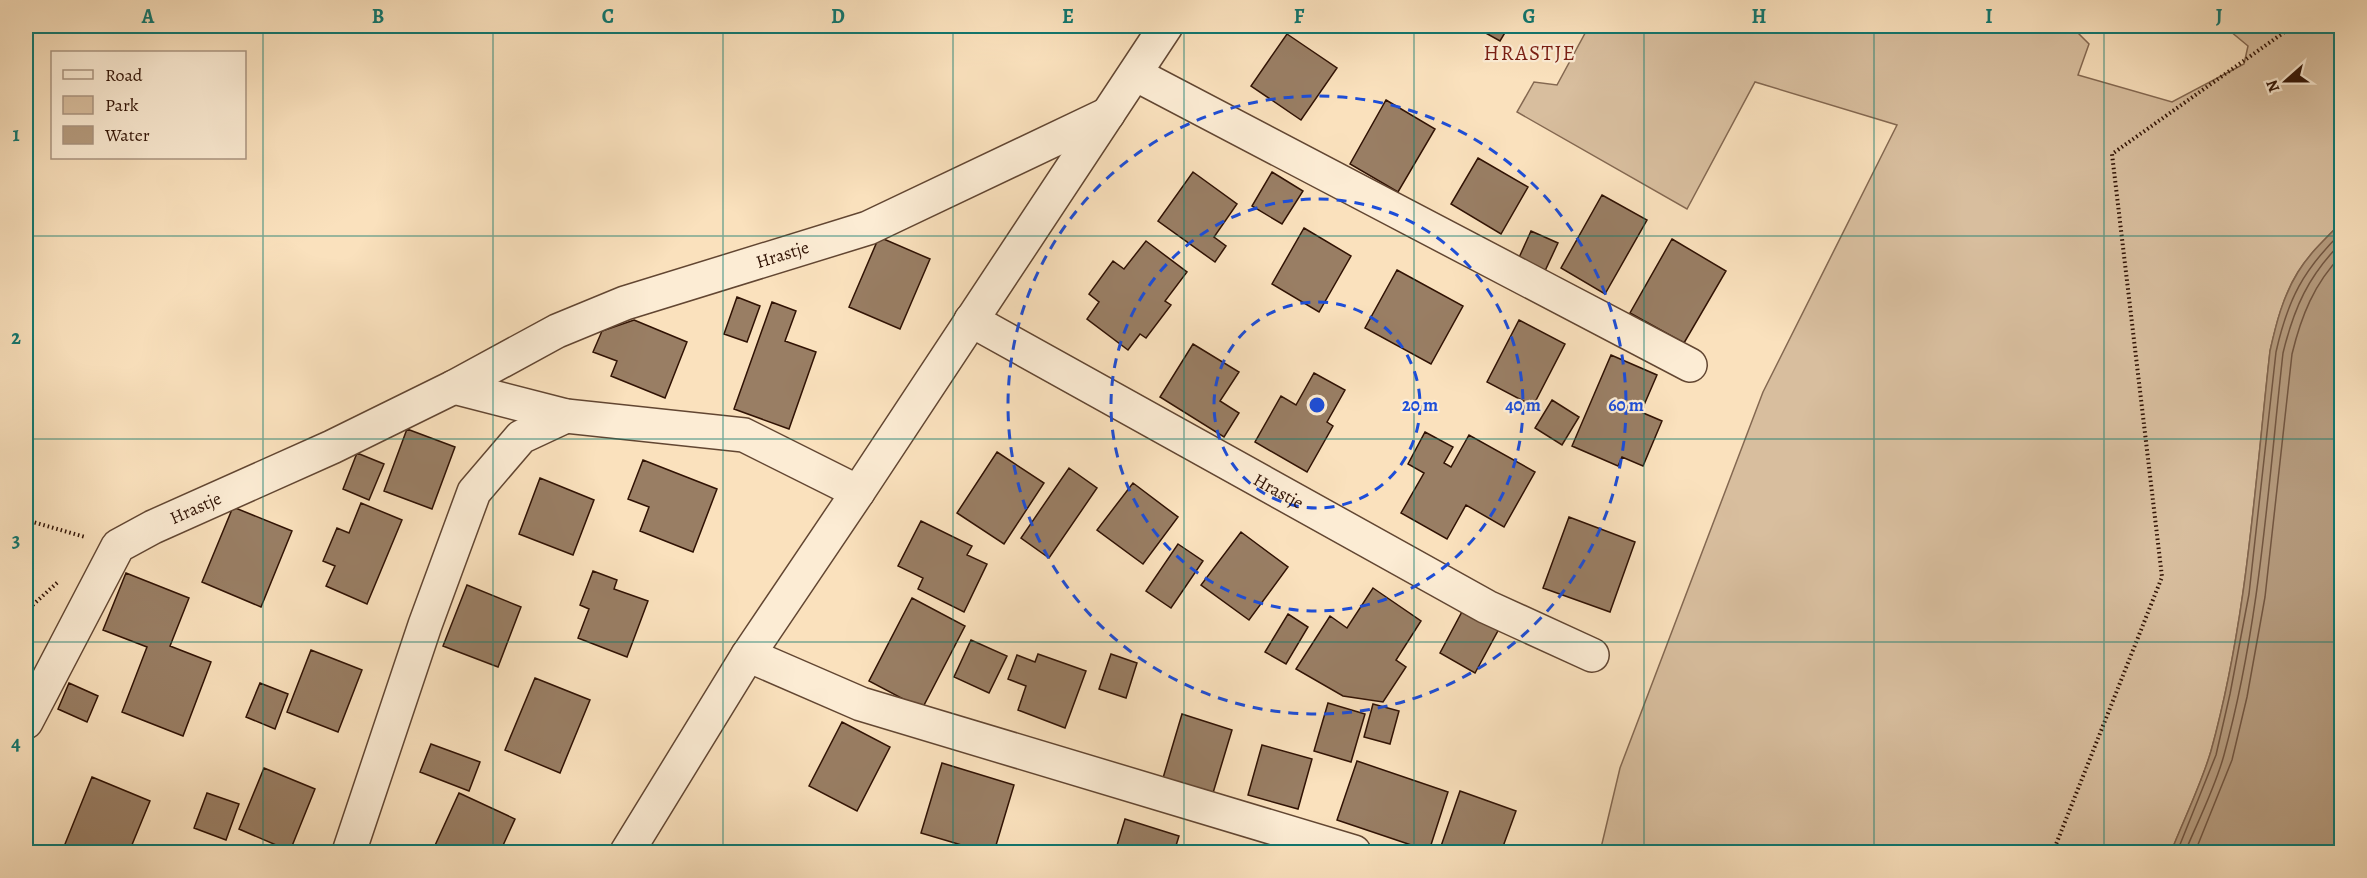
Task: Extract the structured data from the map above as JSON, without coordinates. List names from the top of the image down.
{
  "streets": {
    "street": ["Hrastje"]
  },
  "districts": ["HRASTJE"],
  "legend": ["Road", "Park", "Water"],
  "north": "left",
  "grid": {
    "columns": [
      "A",
      "B",
      "C",
      "D",
      "E",
      "F",
      "G",
      "H",
      "I",
      "J"
    ],
    "rows": [
      "1",
      "2",
      "3",
      "4"
    ]
  },
  "rings": ["20 m", "40 m", "60 m"]
}
